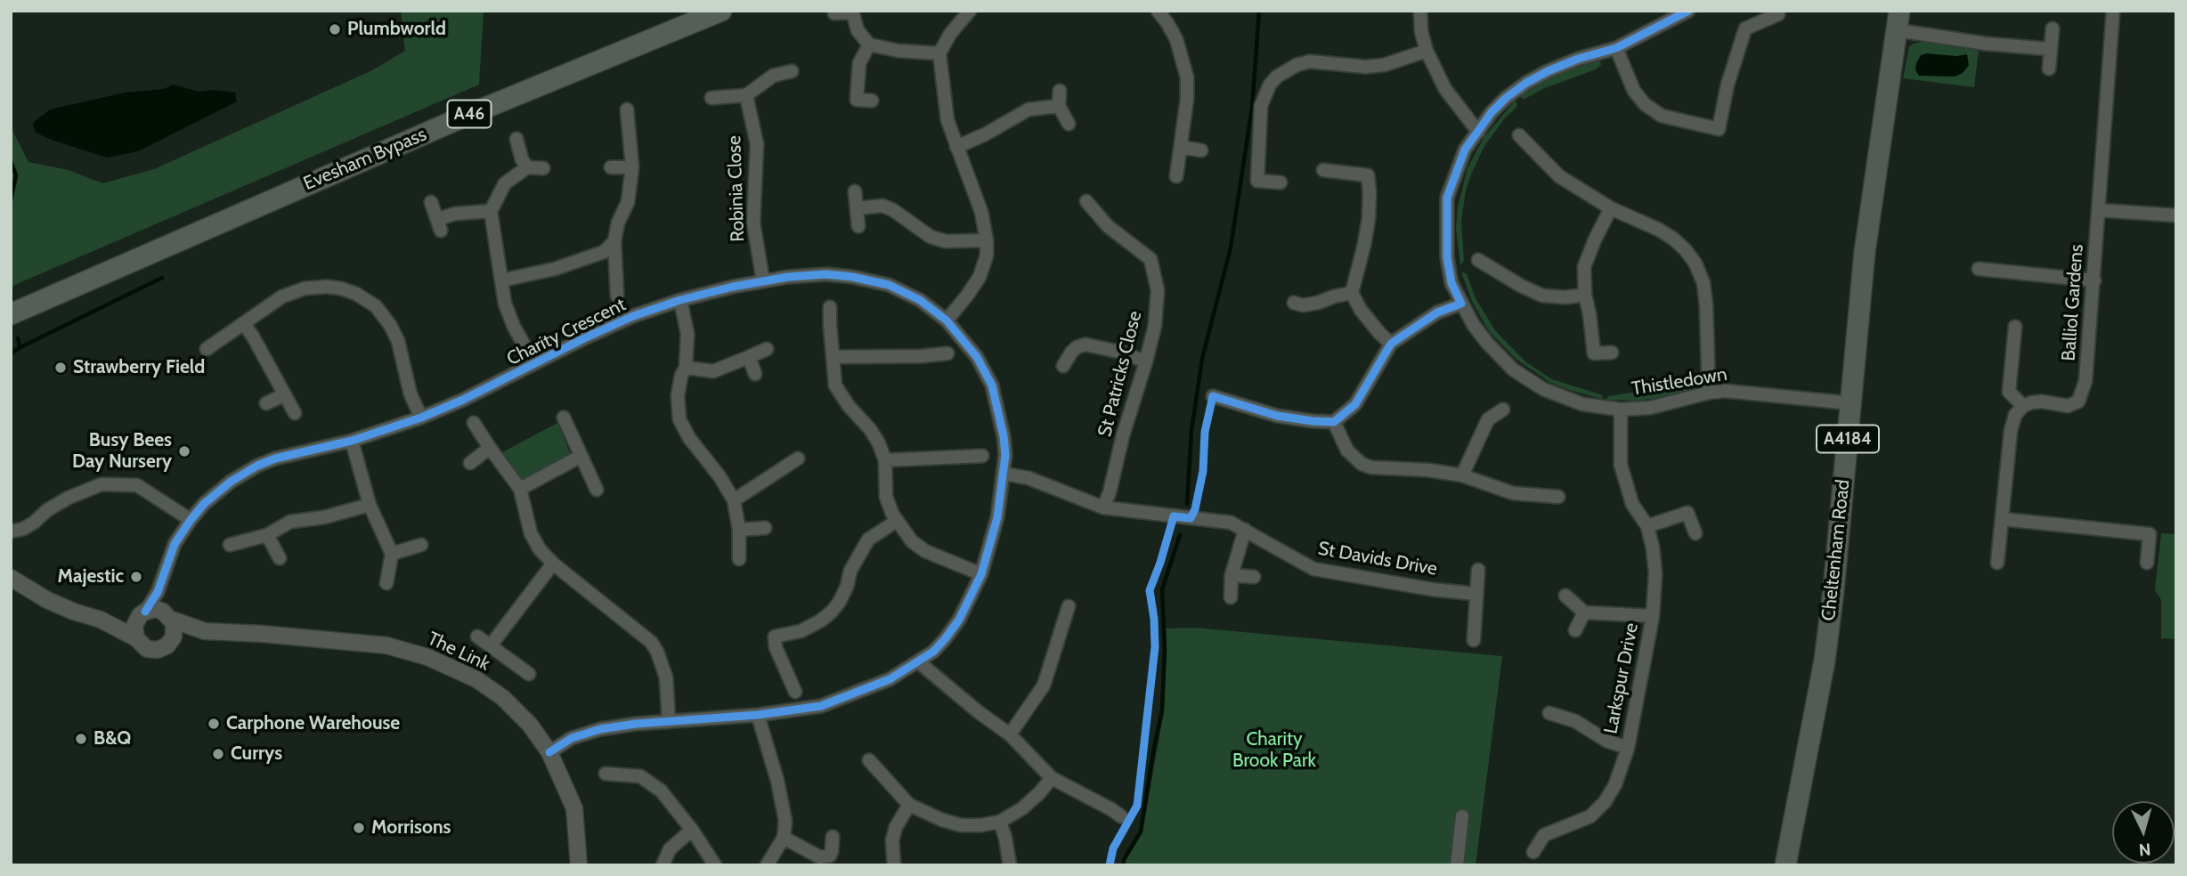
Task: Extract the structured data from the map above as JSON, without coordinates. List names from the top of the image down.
{
  "streets": {
    "highway": ["A46", "Evesham Bypass"],
    "main road": ["A4184", "Cheltenham Road"],
    "street": [
      "Robinia Close",
      "Balliol Gardens",
      "Charity Crescent",
      "St Patricks Close",
      "Thistledown",
      "St Davids Drive",
      "The Link",
      "Larkspur Drive"
    ]
  },
  "crossings": [
    ["Robinia Close", "Charity Crescent"],
    ["Charity Crescent", "St Davids Drive"],
    ["Charity Crescent", "The Link"],
    ["St Patricks Close", "St Davids Drive"],
    ["Thistledown", "Cheltenham Road"],
    ["Thistledown", "Larkspur Drive"]
  ],
  "parks": ["Charity Brook Park"],
  "places": [
    "Plumbworld",
    "Strawberry Field",
    "Busy Bees Day Nursery",
    "Majestic",
    "Carphone Warehouse",
    "B&Q",
    "Currys",
    "Morrisons"
  ],
  "north": "bottom"
}
